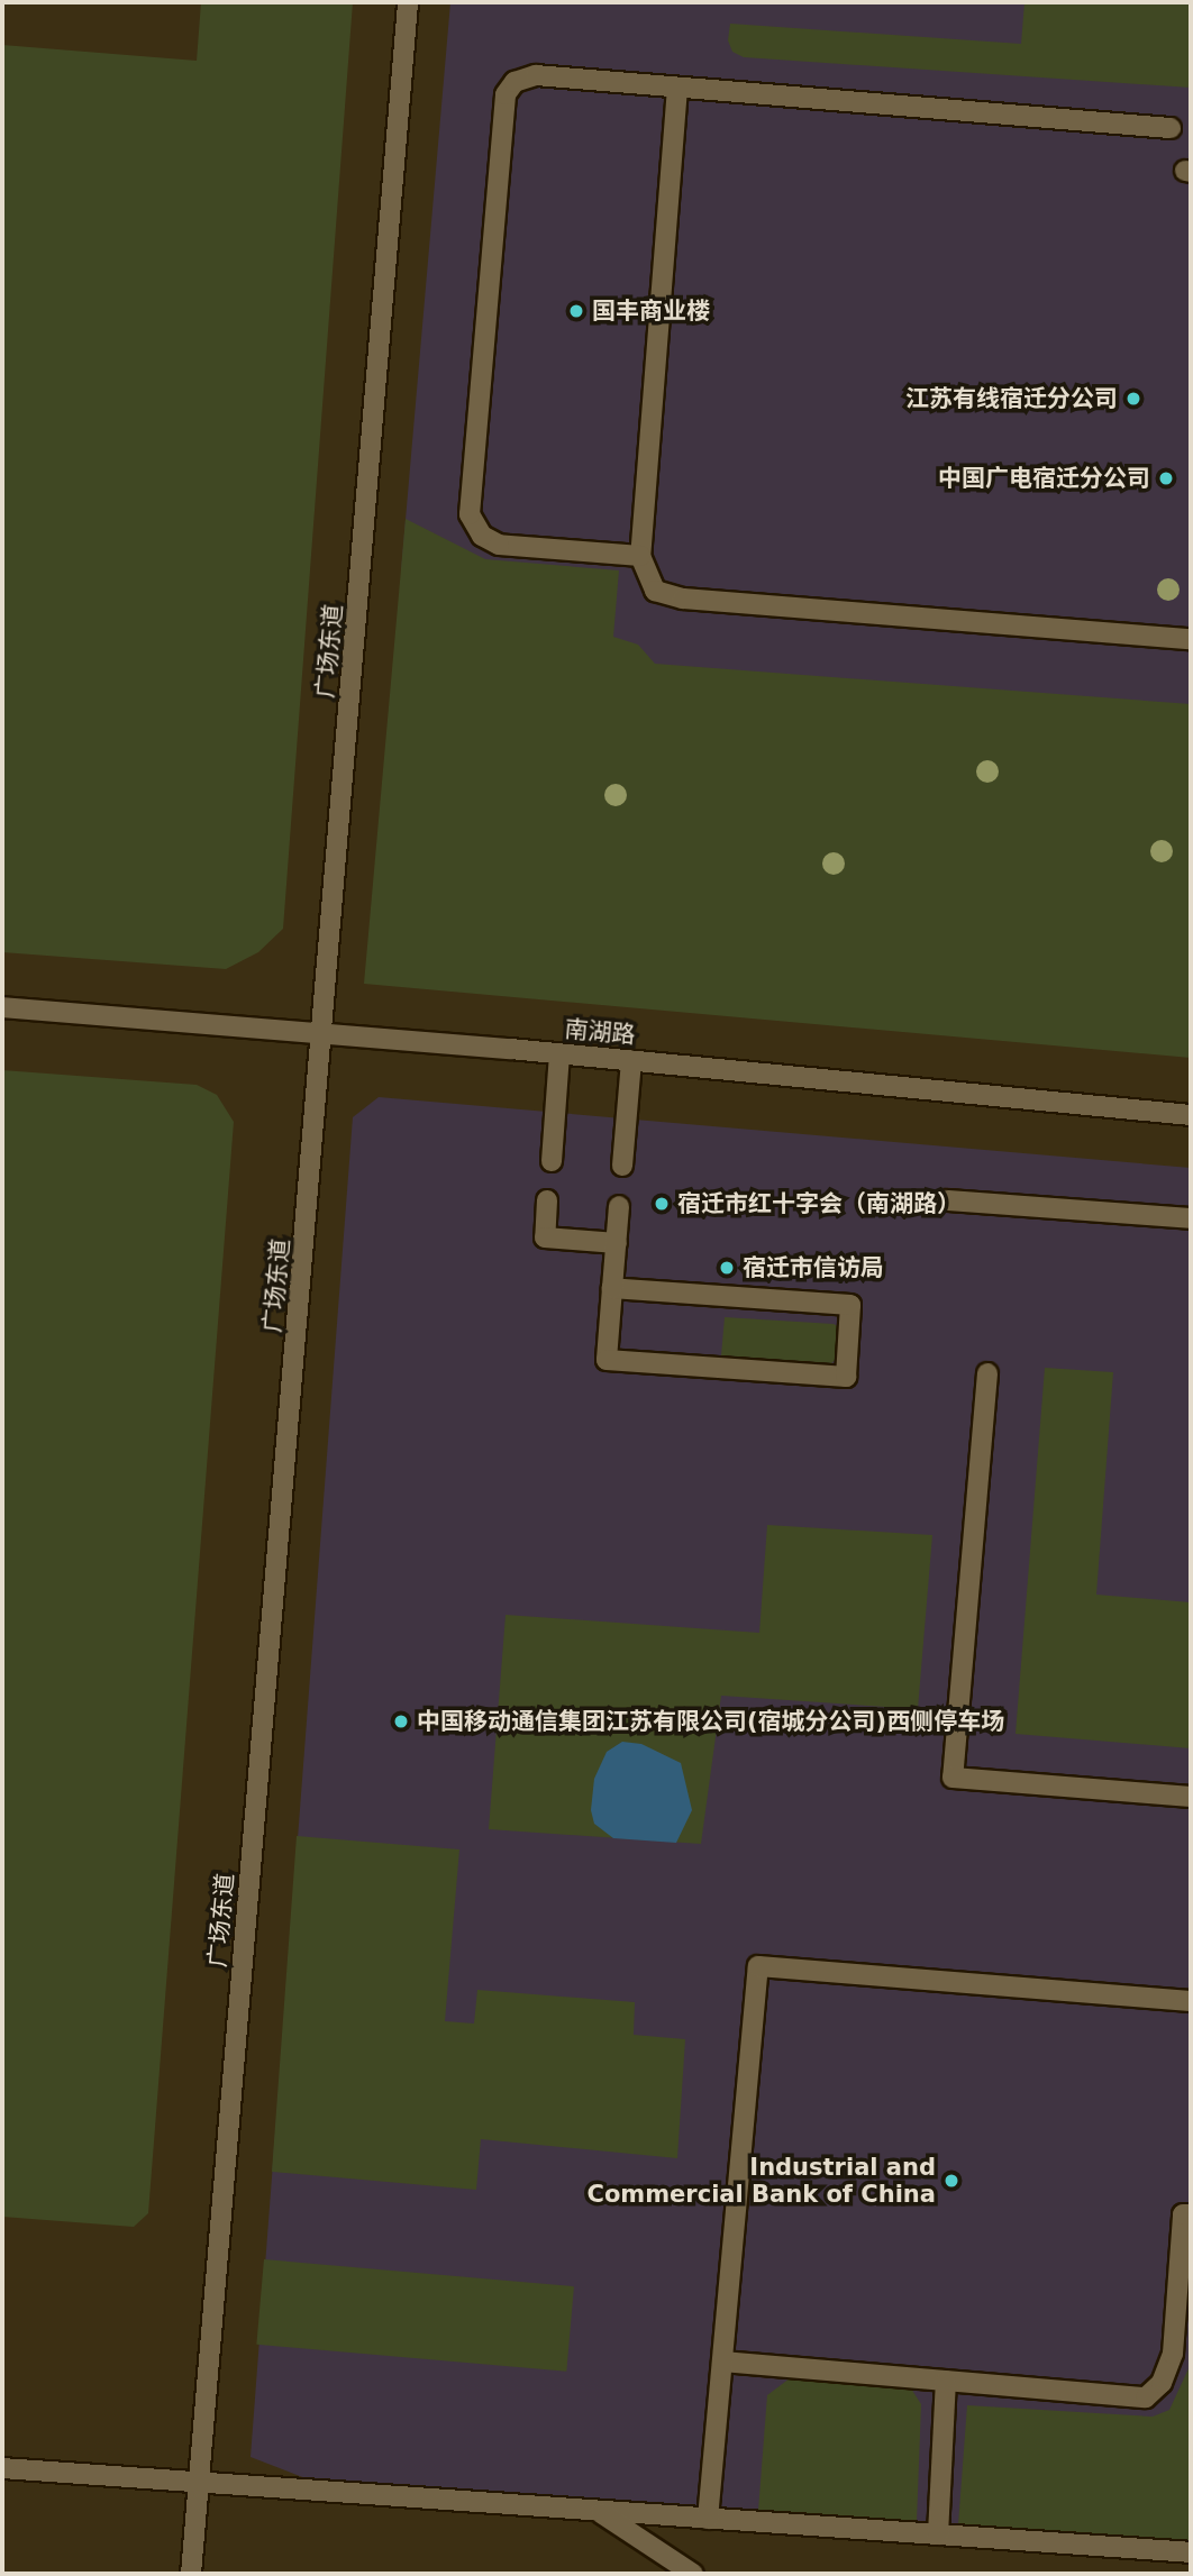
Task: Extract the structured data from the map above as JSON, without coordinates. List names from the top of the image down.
{
  "streets": {
    "street": ["广场东道", "南湖路"]
  },
  "crossings": [
    ["广场东道", "南湖路"]
  ],
  "places": [
    "国丰商业楼",
    "江苏有线宿迁分公司",
    "中国广电宿迁分公司",
    "宿迁市红十字会（南湖路）",
    "宿迁市信访局",
    "中国移动通信集团江苏有限公司(宿城分公司)西侧停车场",
    "Industrial and Commercial Bank of China"
  ]
}
